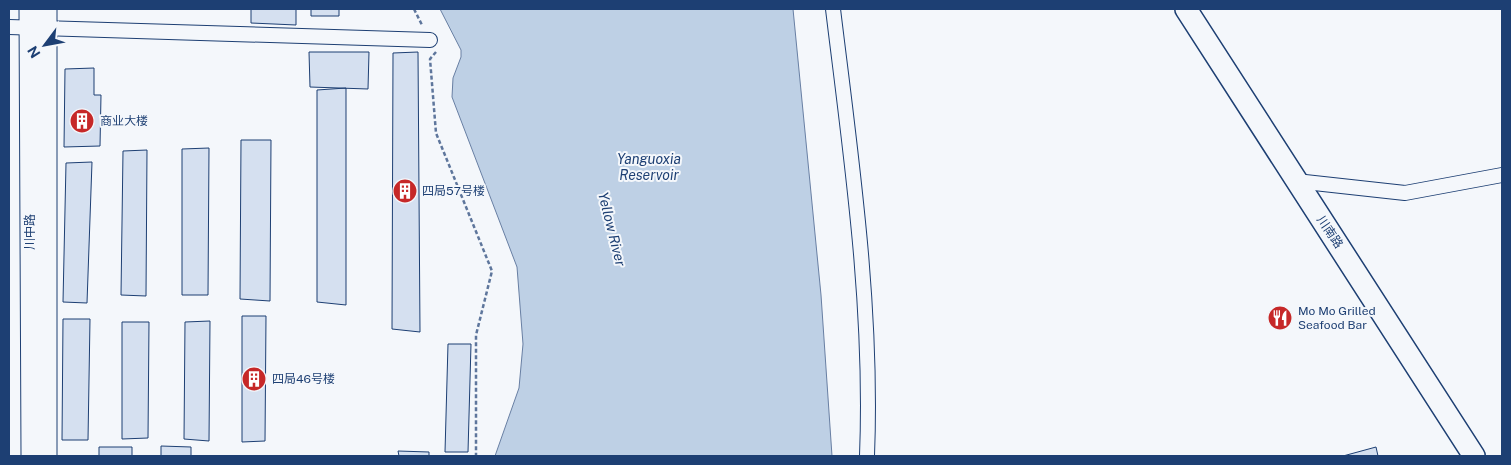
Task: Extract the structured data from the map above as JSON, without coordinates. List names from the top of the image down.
{
  "streets": {
    "main road": ["川南路"],
    "street": ["川中路"]
  },
  "water": ["Yanguoxia Reservoir", "Yellow River"],
  "places": {
    "building": ["商业大楼", "四局57号楼", "四局46号楼"],
    "restaurant": ["Mo Mo Grilled Seafood Bar"]
  },
  "north": "bottom left"
}
